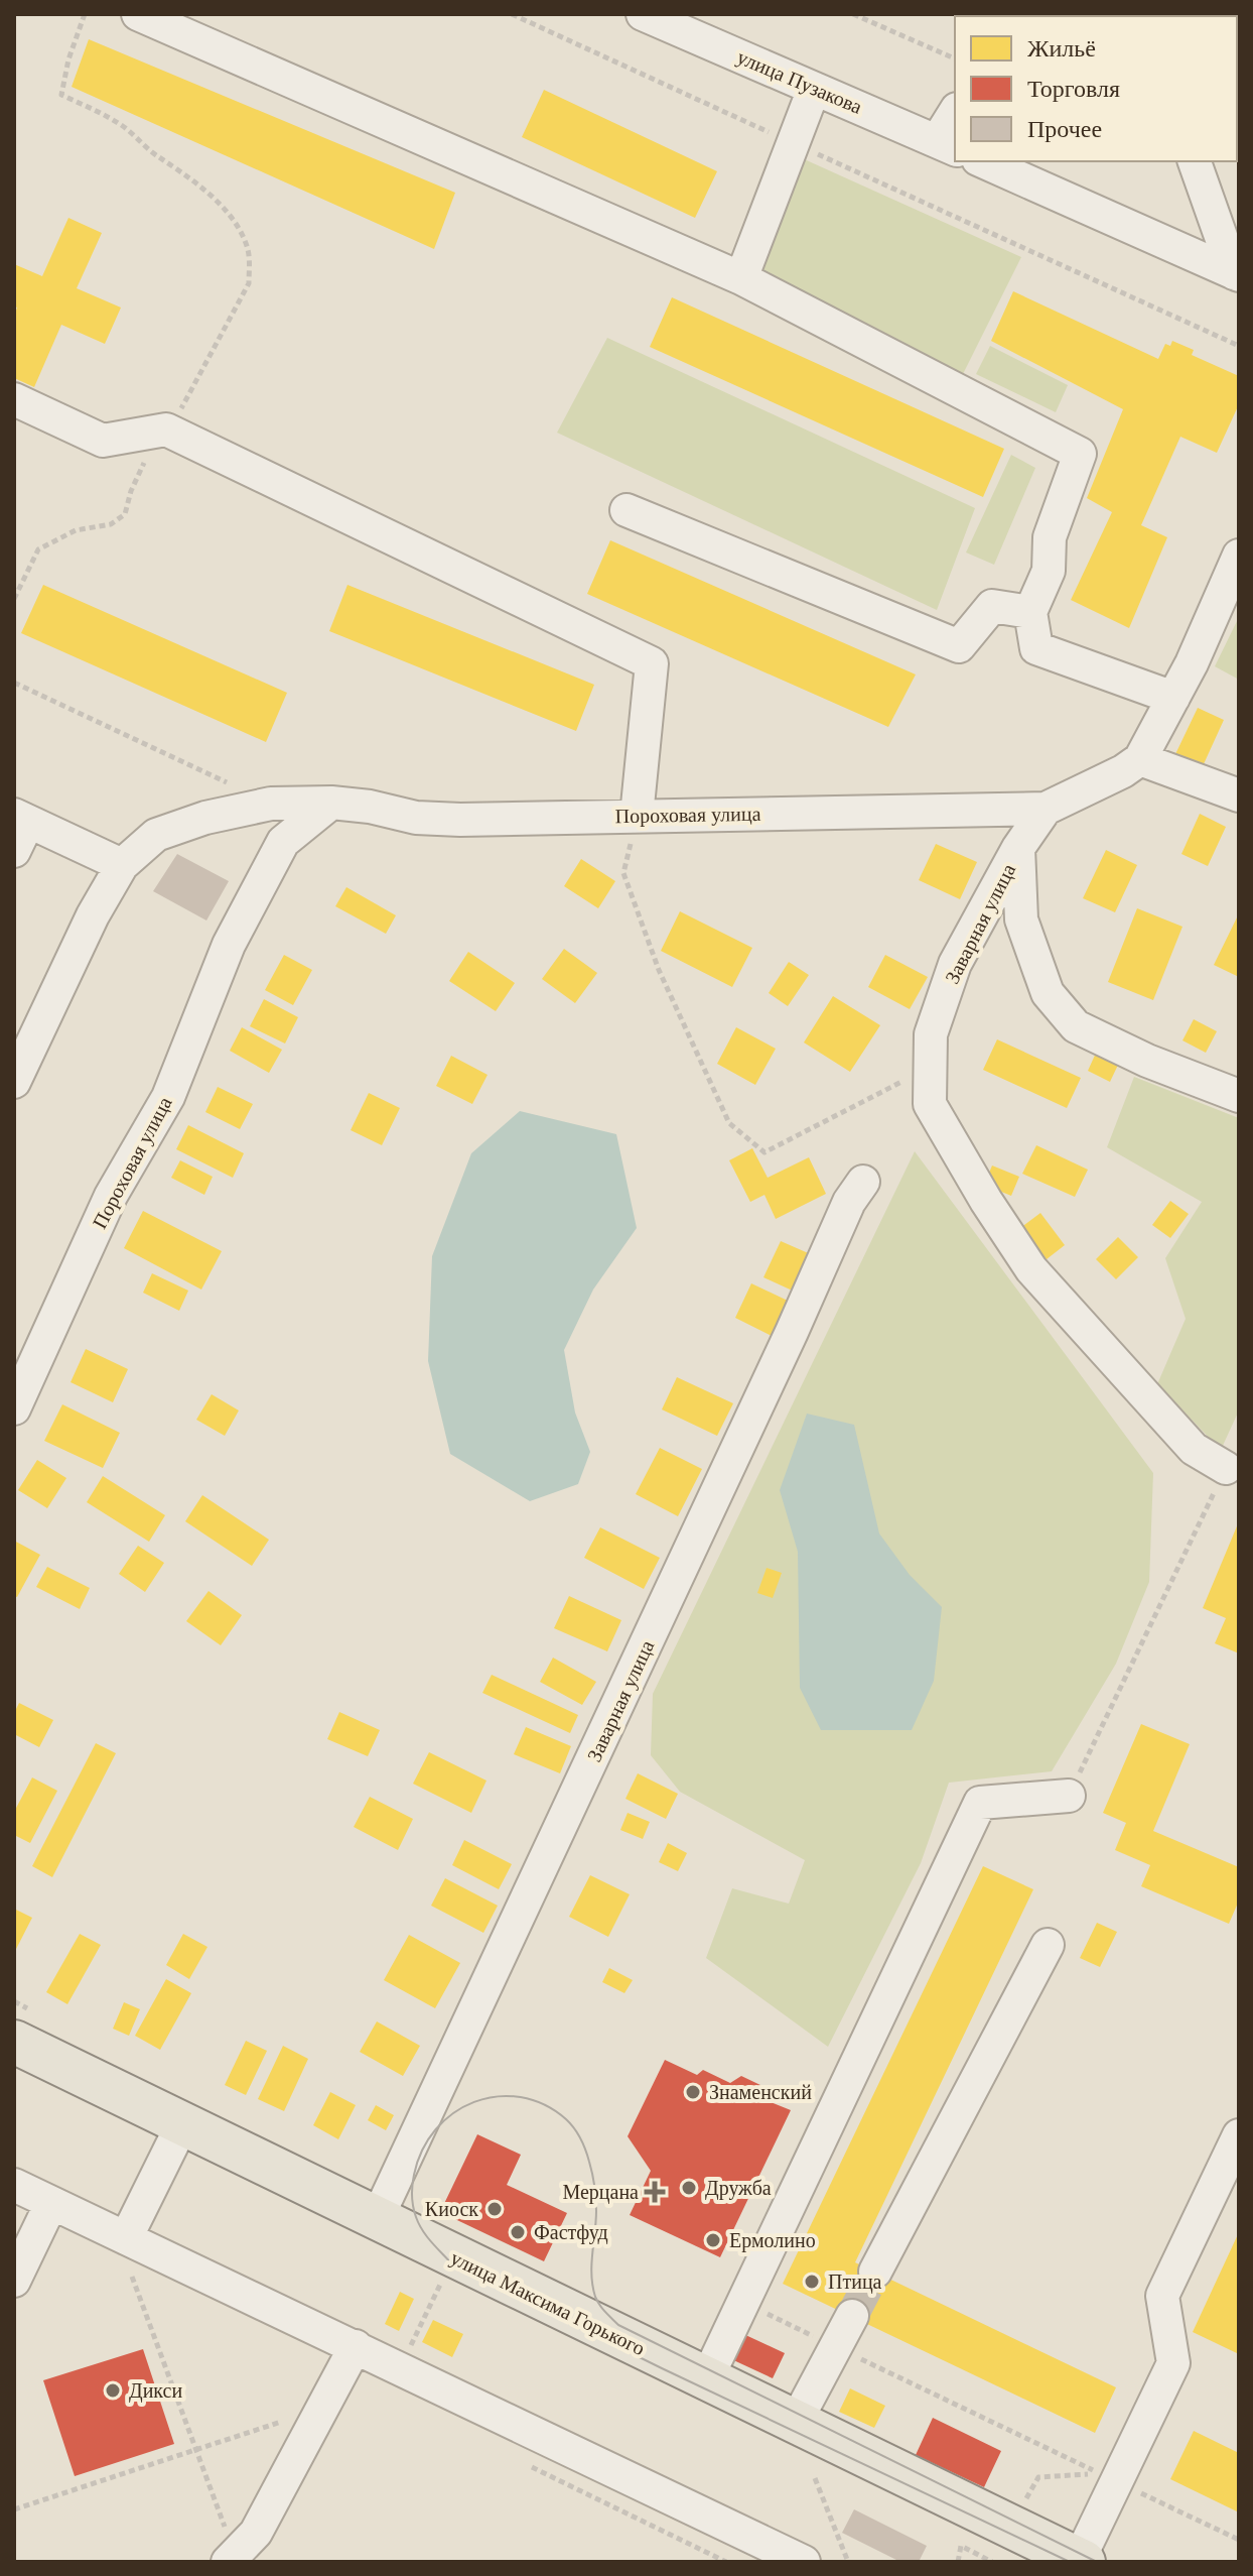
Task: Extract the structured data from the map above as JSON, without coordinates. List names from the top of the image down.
{
  "streets": {
    "main road": ["улица Максима Горького"],
    "street": ["улица Пузакова", "Пороховая улица", "Заварная улица"]
  },
  "crossings": [
    ["Пороховая улица", "Заварная улица"],
    ["Заварная улица", "улица Максима Горького"]
  ],
  "places": {
    "other": [
      "Знаменский",
      "Дружба",
      "Киоск",
      "Фастфуд",
      "Ермолино",
      "Птица",
      "Дикси"
    ],
    "health": ["Мерцана"]
  },
  "legend": ["Жильё", "Торговля", "Прочее"]
}
